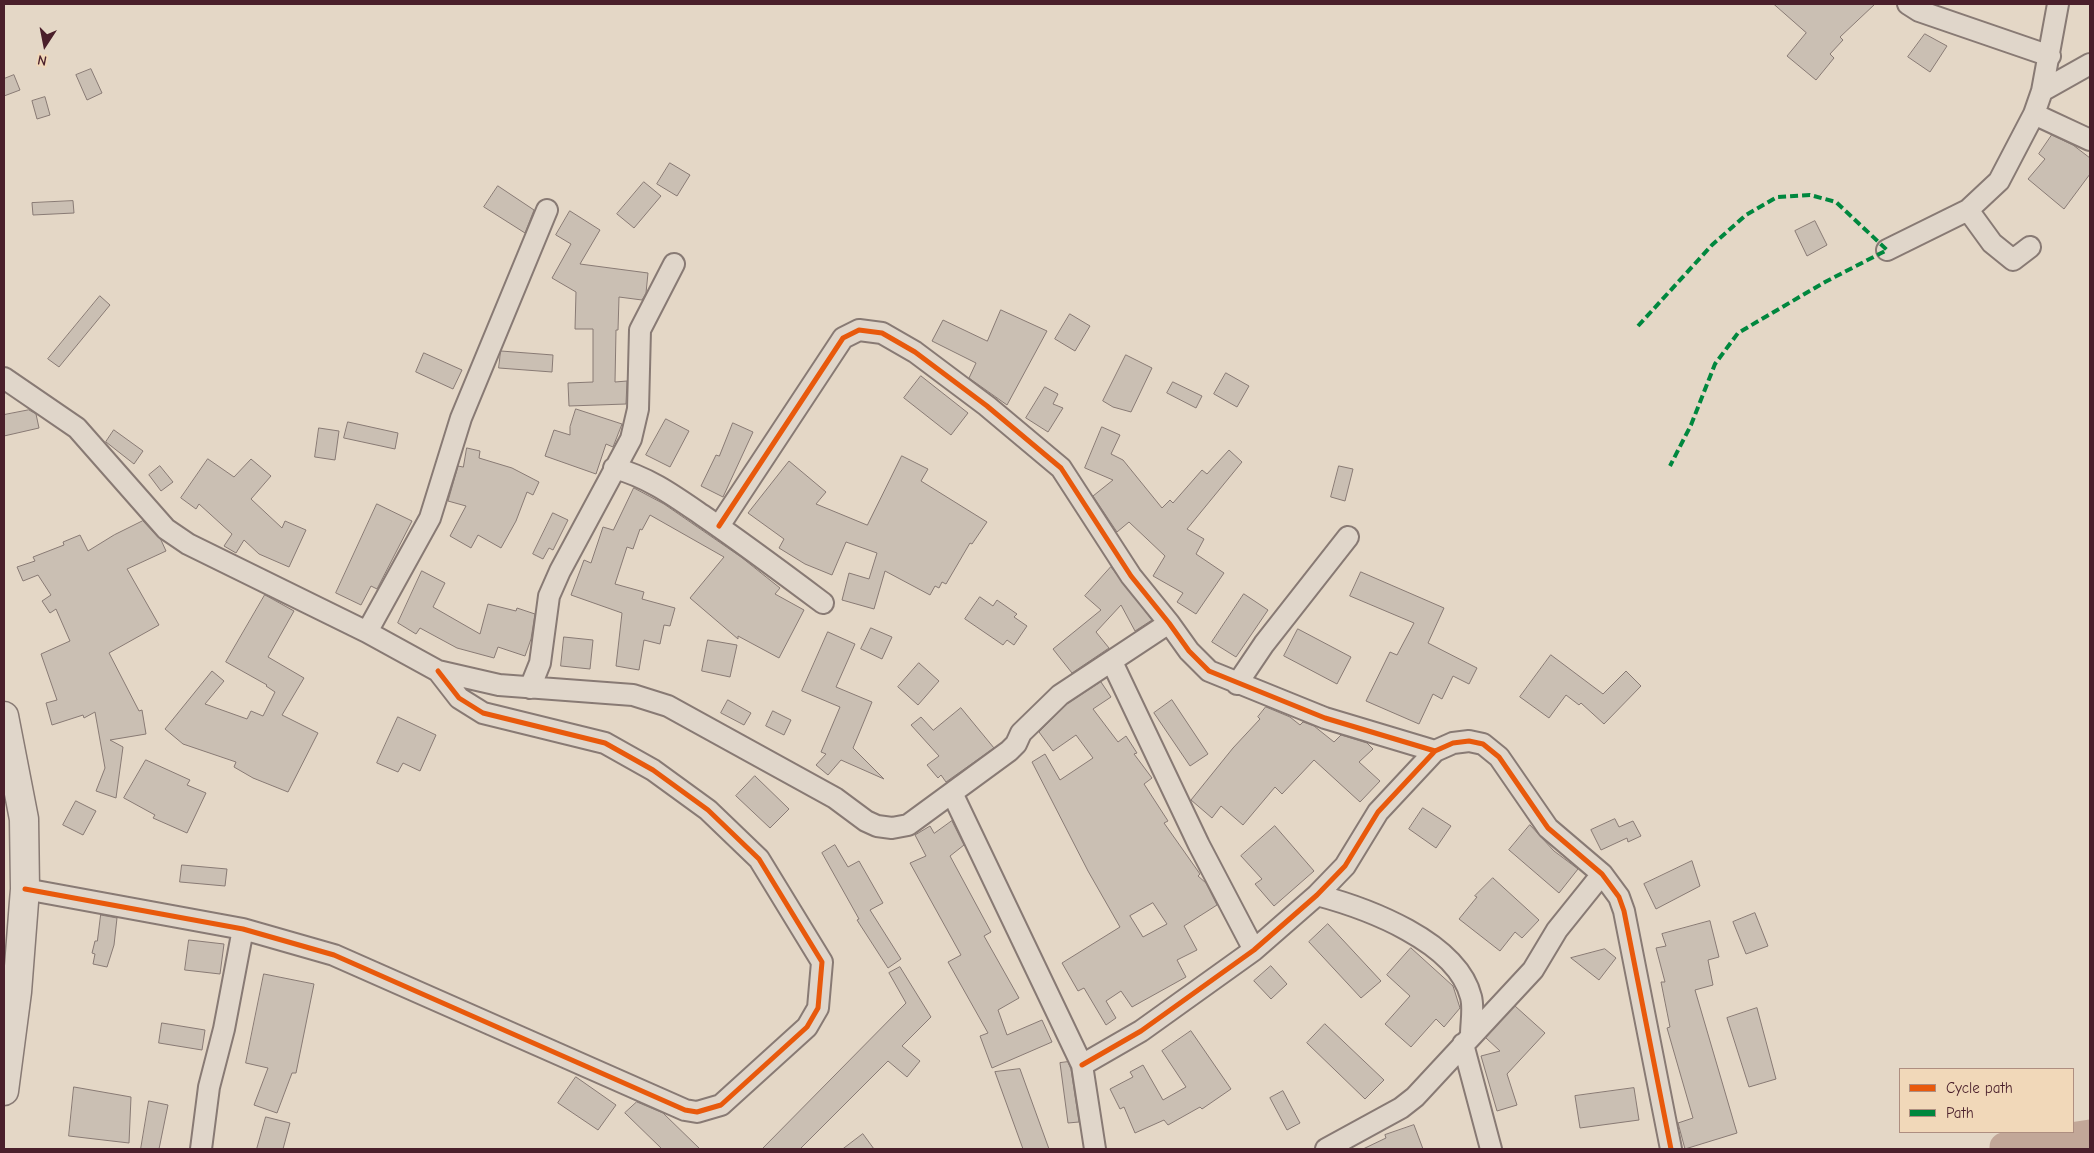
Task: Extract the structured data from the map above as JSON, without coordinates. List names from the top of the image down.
{
  "legend": ["Cycle path", "Path"],
  "north": "bottom"
}
